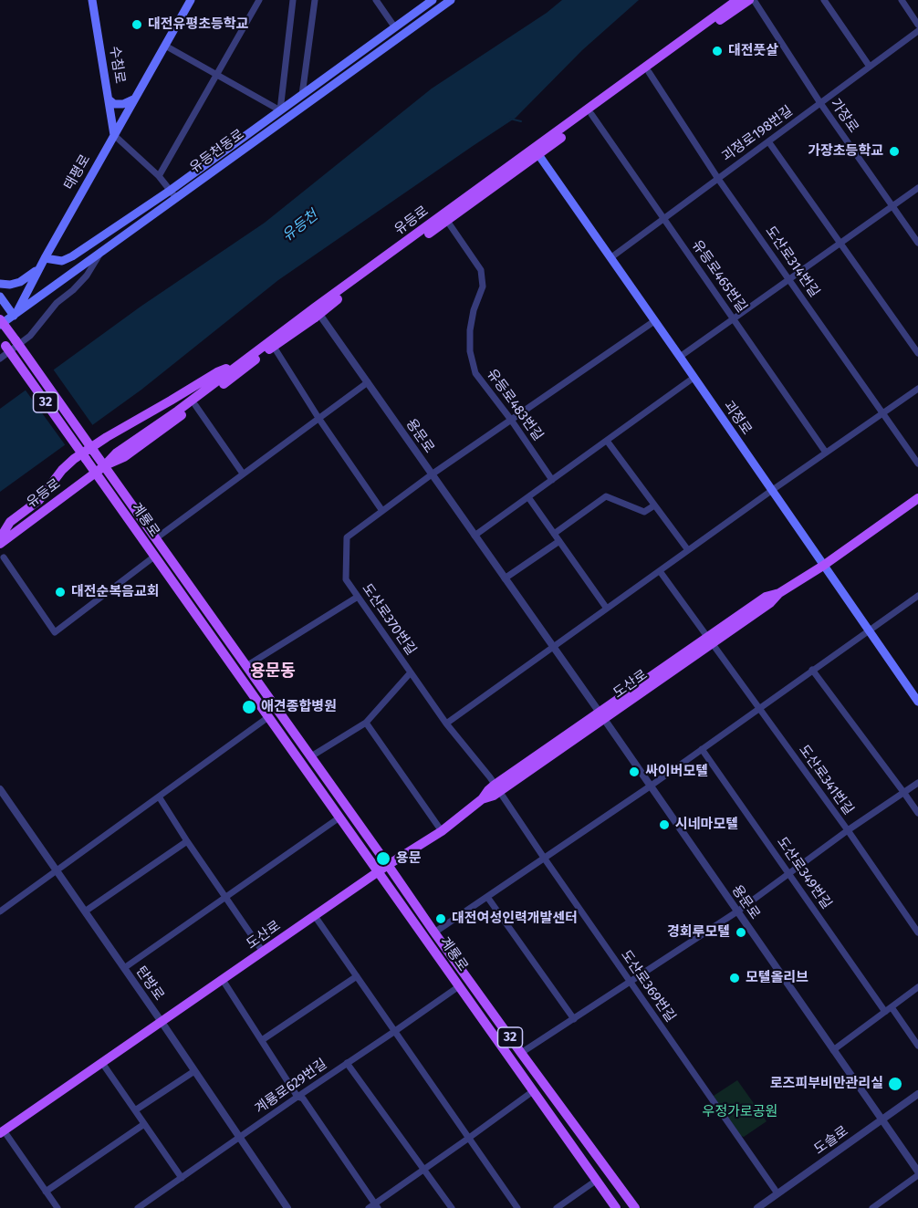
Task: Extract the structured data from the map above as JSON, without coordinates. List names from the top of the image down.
{
  "streets": {
    "main road": [
      "수침로",
      "유등천동로",
      "태평로",
      "유등로",
      "32",
      "괴정로",
      "계룡로",
      "도산로"
    ],
    "street": [
      "가장로",
      "괴정로198번길",
      "도산로314번길",
      "유등로465번길",
      "유등로483번길",
      "용문로",
      "도산로370번길",
      "도산로341번길",
      "도산로349번길",
      "탄방로",
      "도산로369번길",
      "계룡로629번길",
      "도솔로"
    ]
  },
  "crossings": [
    ["수침로", "태평로"],
    ["가장로", "괴정로198번길"],
    ["괴정로198번길", "도산로314번길"],
    ["괴정로198번길", "유등로465번길"],
    ["괴정로198번길", "괴정로"],
    ["유등천동로", "태평로"],
    ["유등천동로", "계룡로"],
    ["유등로", "도산로314번길"],
    ["유등로", "유등로465번길"],
    ["유등로", "유등로483번길"],
    ["유등로", "괴정로"],
    ["유등로", "용문로"],
    ["유등로", "계룡로"],
    ["유등로483번길", "도산로370번길"],
    ["괴정로", "도산로370번길"],
    ["괴정로", "도산로"],
    ["용문로", "도산로370번길"],
    ["용문로", "도산로"],
    ["용문로", "도솔로"],
    ["계룡로", "도산로"],
    ["계룡로", "계룡로629번길"],
    ["도산로370번길", "도산로"],
    ["도산로370번길", "도산로369번길"],
    ["도산로", "도산로341번길"],
    ["도산로", "탄방로"],
    ["도산로", "도산로369번길"],
    ["탄방로", "계룡로629번길"],
    ["도산로369번길", "도솔로"]
  ],
  "districts": ["용문동"],
  "water": ["유등천"],
  "parks": ["우정가로공원"],
  "places": [
    "대전유평초등학교",
    "대전풋살",
    "가장초등학교",
    "대전순복음교회",
    "애견종합병원",
    "싸이버모텔",
    "시네마모텔",
    "용문",
    "대전여성인력개발센터",
    "경회루모텔",
    "모텔올리브",
    "로즈피부비만관리실"
  ]
}
